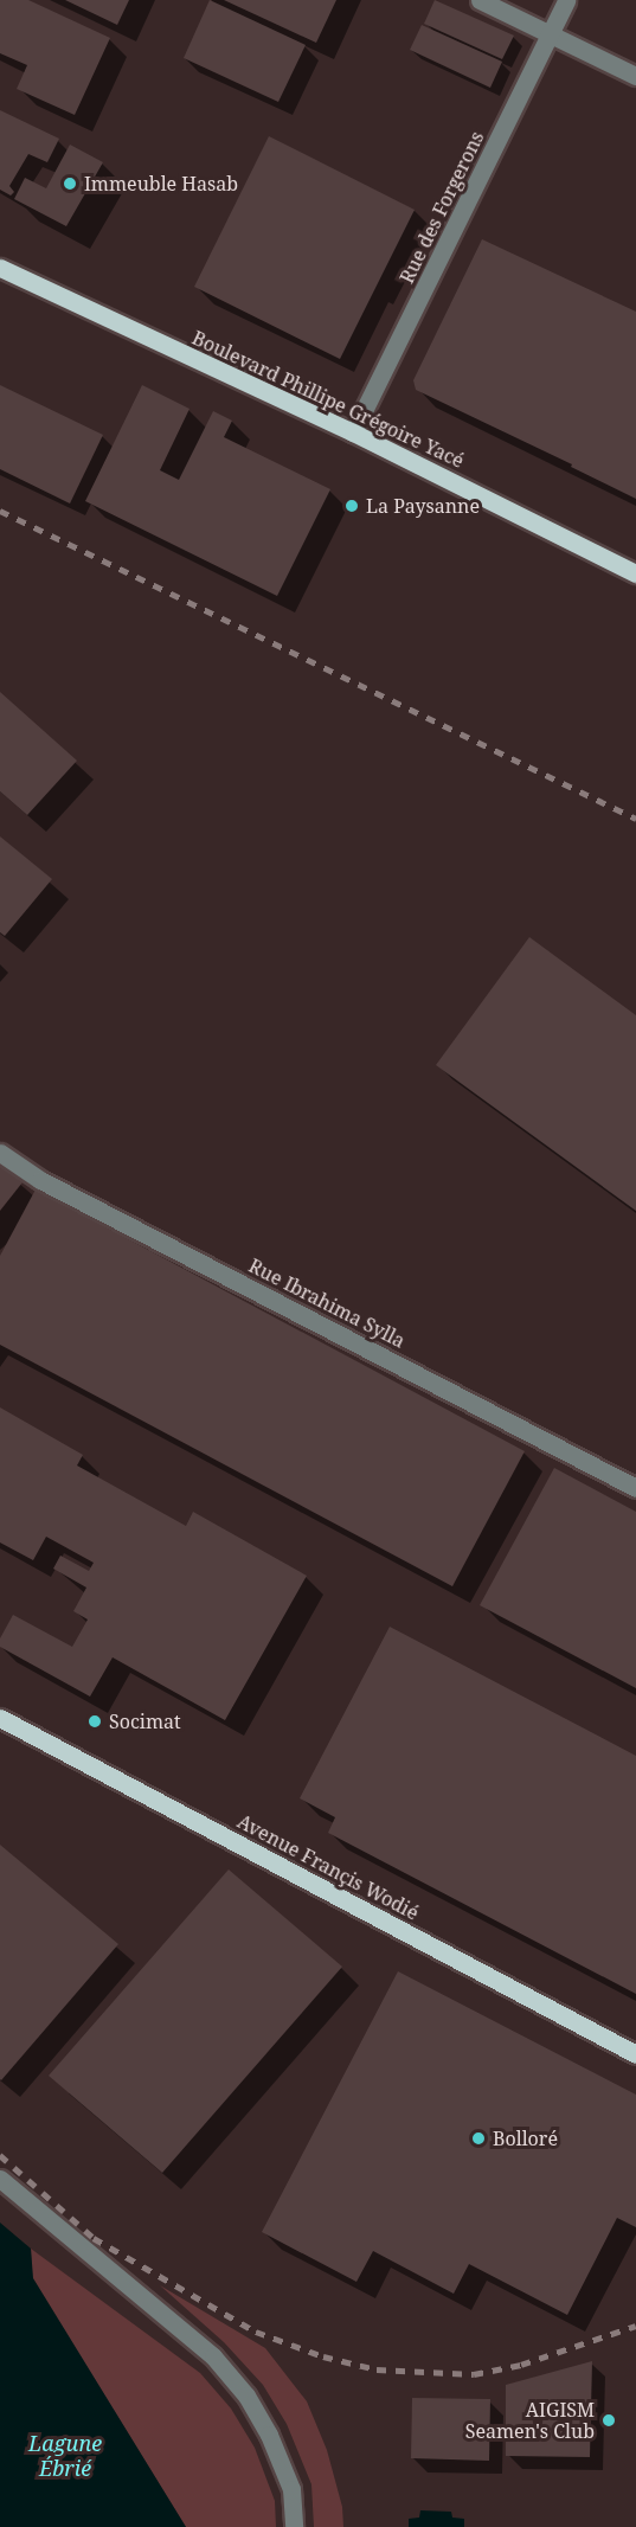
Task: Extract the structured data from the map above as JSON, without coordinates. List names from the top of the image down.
{
  "streets": {
    "main road": ["Boulevard Phillipe Grégoire Yacé", "Avenue Françis Wodié"],
    "street": ["Rue des Forgerons", "Rue Ibrahima Sylla"]
  },
  "crossings": [
    ["Rue des Forgerons", "Boulevard Phillipe Grégoire Yacé"]
  ],
  "water": ["Lagune Ébrié"],
  "places": [
    "Immeuble Hasab",
    "La Paysanne",
    "Socimat",
    "Bolloré",
    "AIGISM Seamen's Club"
  ]
}
